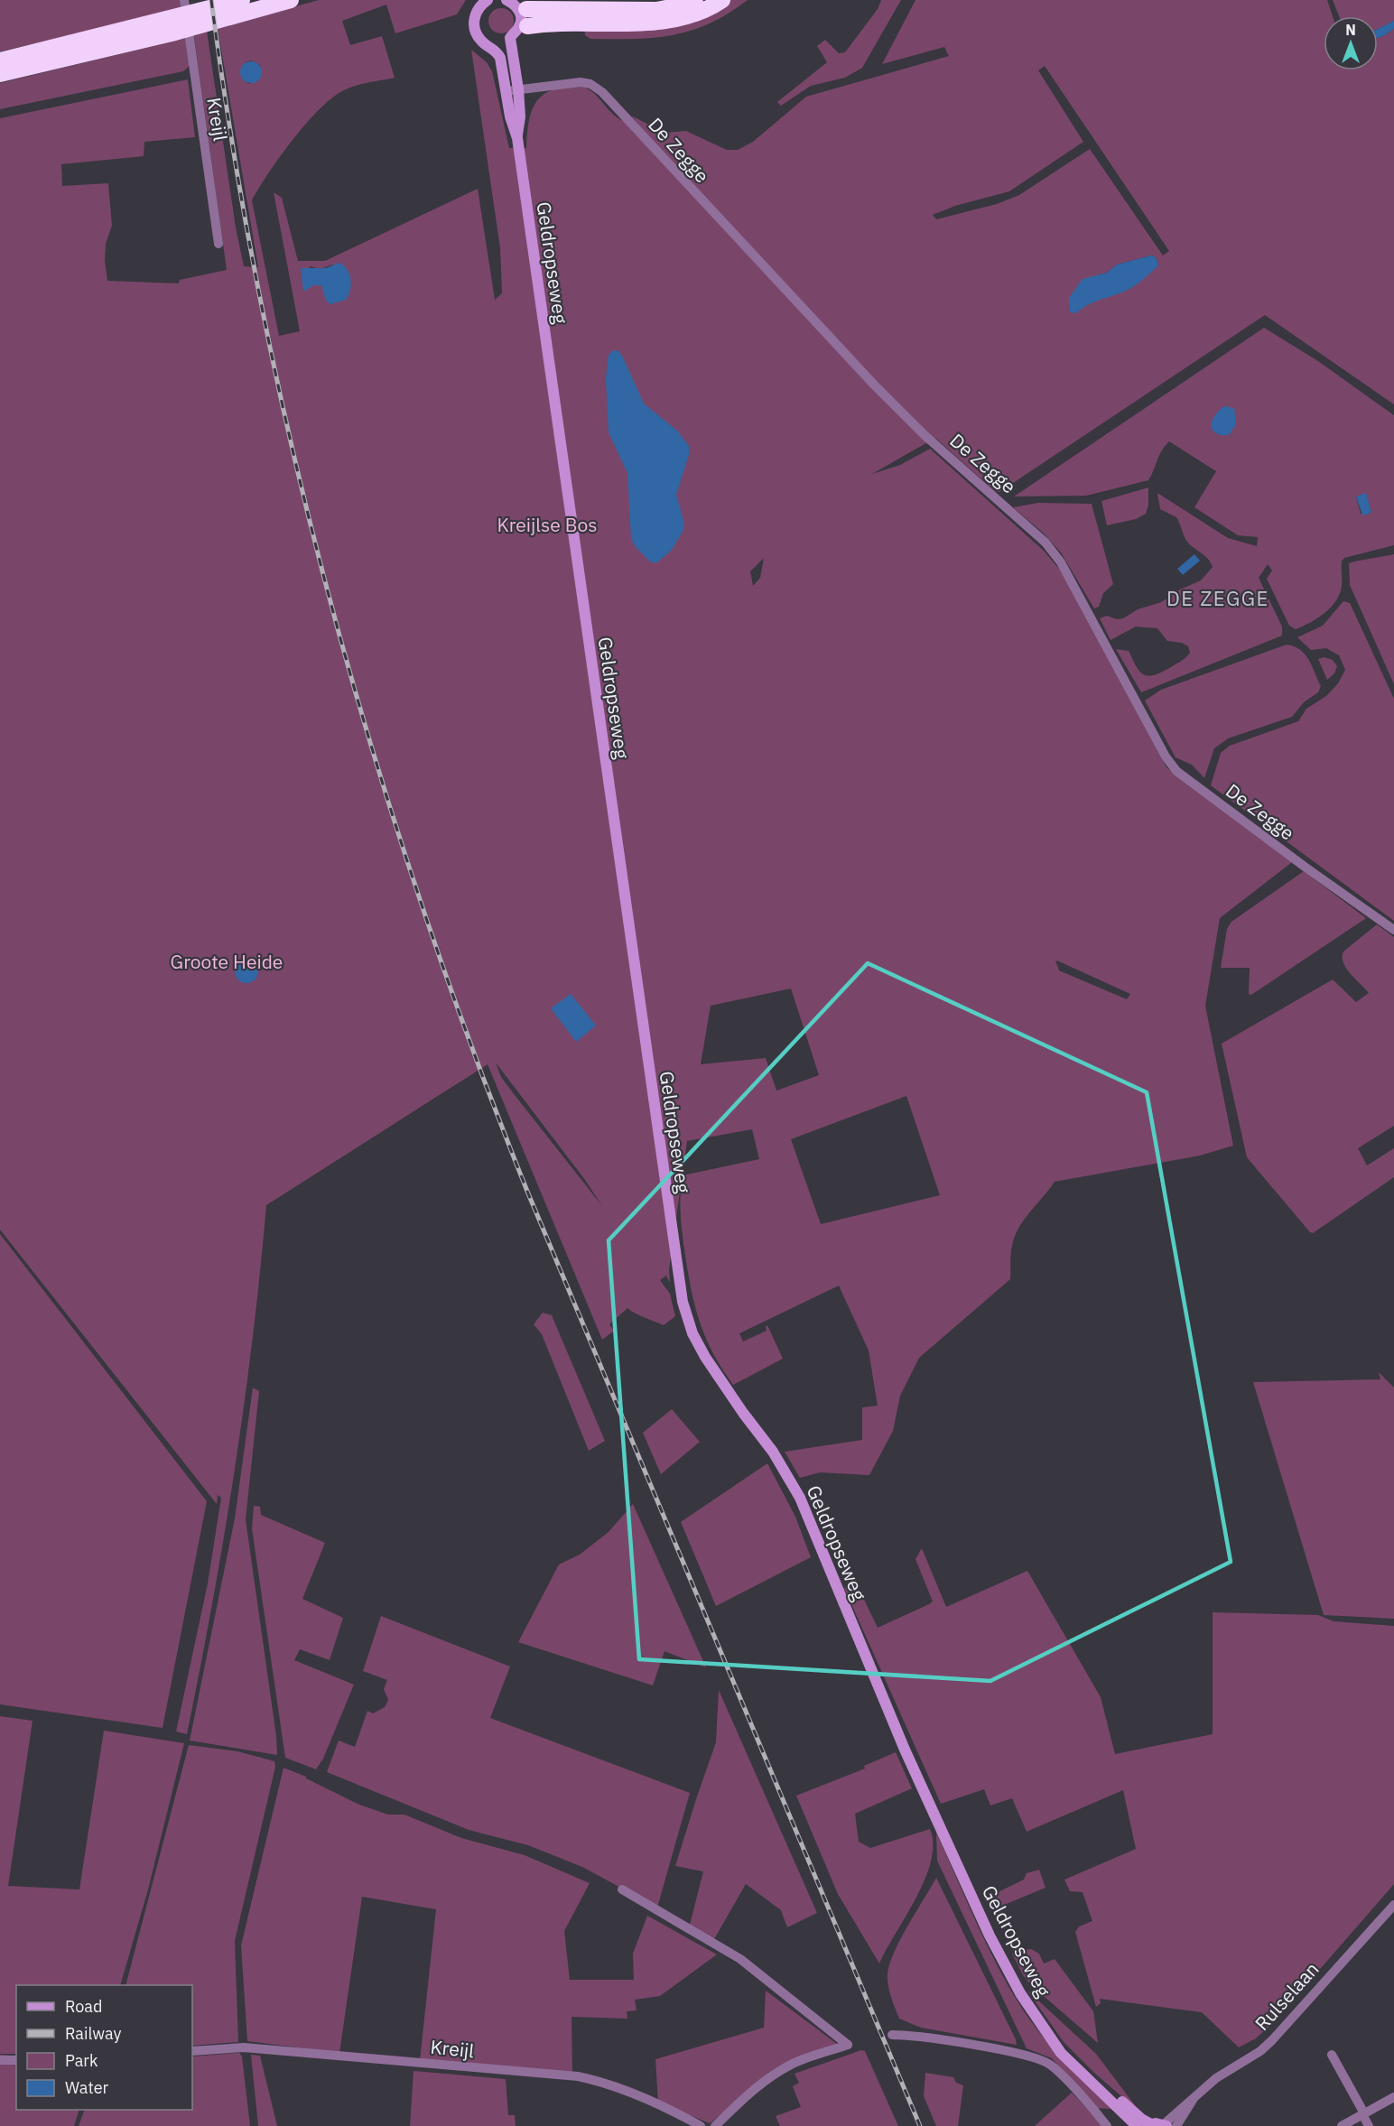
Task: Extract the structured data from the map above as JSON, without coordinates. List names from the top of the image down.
{
  "streets": {
    "main road": ["Geldropseweg"],
    "street": ["Kreijl", "De Zegge", "Rulselaan"]
  },
  "districts": ["DE ZEGGE"],
  "parks": ["Kreijlse Bos", "Groote Heide"],
  "legend": [
    "Road",
    "Railway",
    "Park",
    "Water"
  ],
  "north": "top"
}
